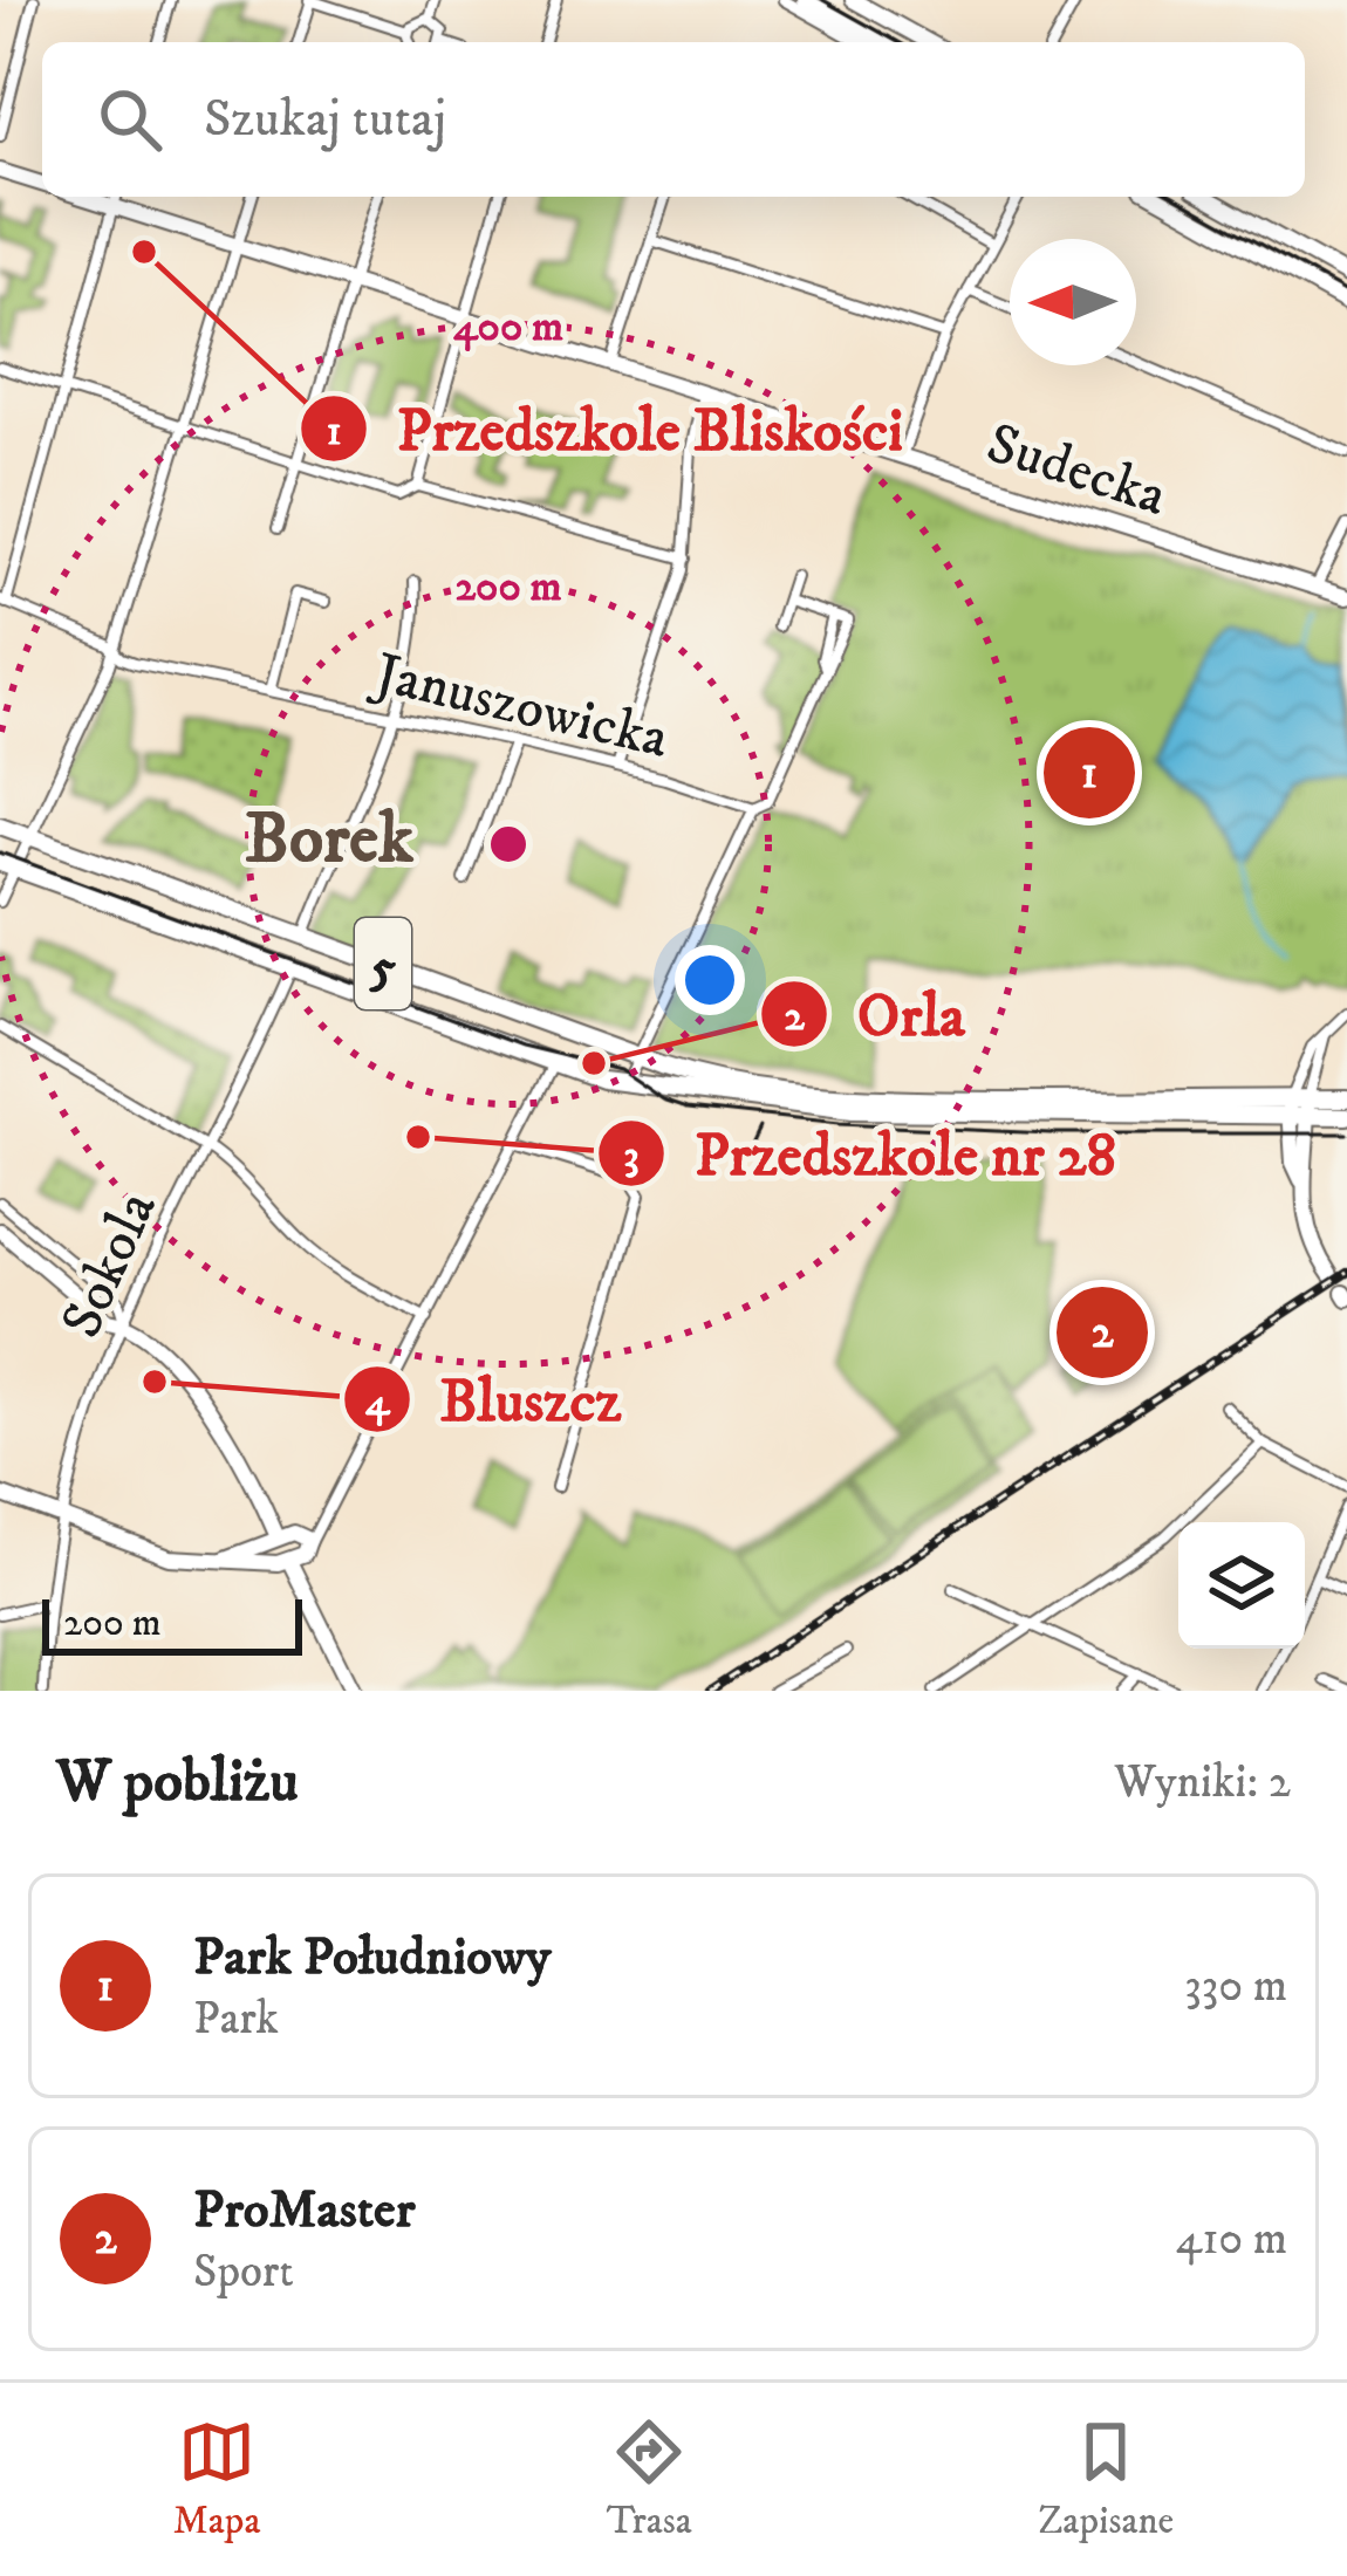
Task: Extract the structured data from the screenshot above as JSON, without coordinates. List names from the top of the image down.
{
  "streets": {
    "main road": ["5"],
    "street": ["Sudecka", "Januszowicka", "Sokola"]
  },
  "crossings": [
    ["5", "Sokola"]
  ],
  "districts": ["Borek"],
  "places": [
    "Przedszkole Bliskości",
    "Orla",
    "Przedszkole nr 28",
    "Bluszcz"
  ],
  "scale_bar": "200 m",
  "north": "left",
  "page": {
    "search": "Szukaj tutaj",
    "pins": ["1", "2"],
    "scale": "200 m",
    "heading": ["W pobliżu", "Wyniki: 2"],
    "list": [
      {
        "mark": "1",
        "name": "Park Południowy",
        "note": "Park",
        "value": "330 m"
      },
      {
        "mark": "2",
        "name": "ProMaster",
        "note": "Sport",
        "value": "410 m"
      }
    ],
    "nav": ["Mapa", "Trasa", "Zapisane"]
  },
  "rings": ["400 m", "200 m"]
}
